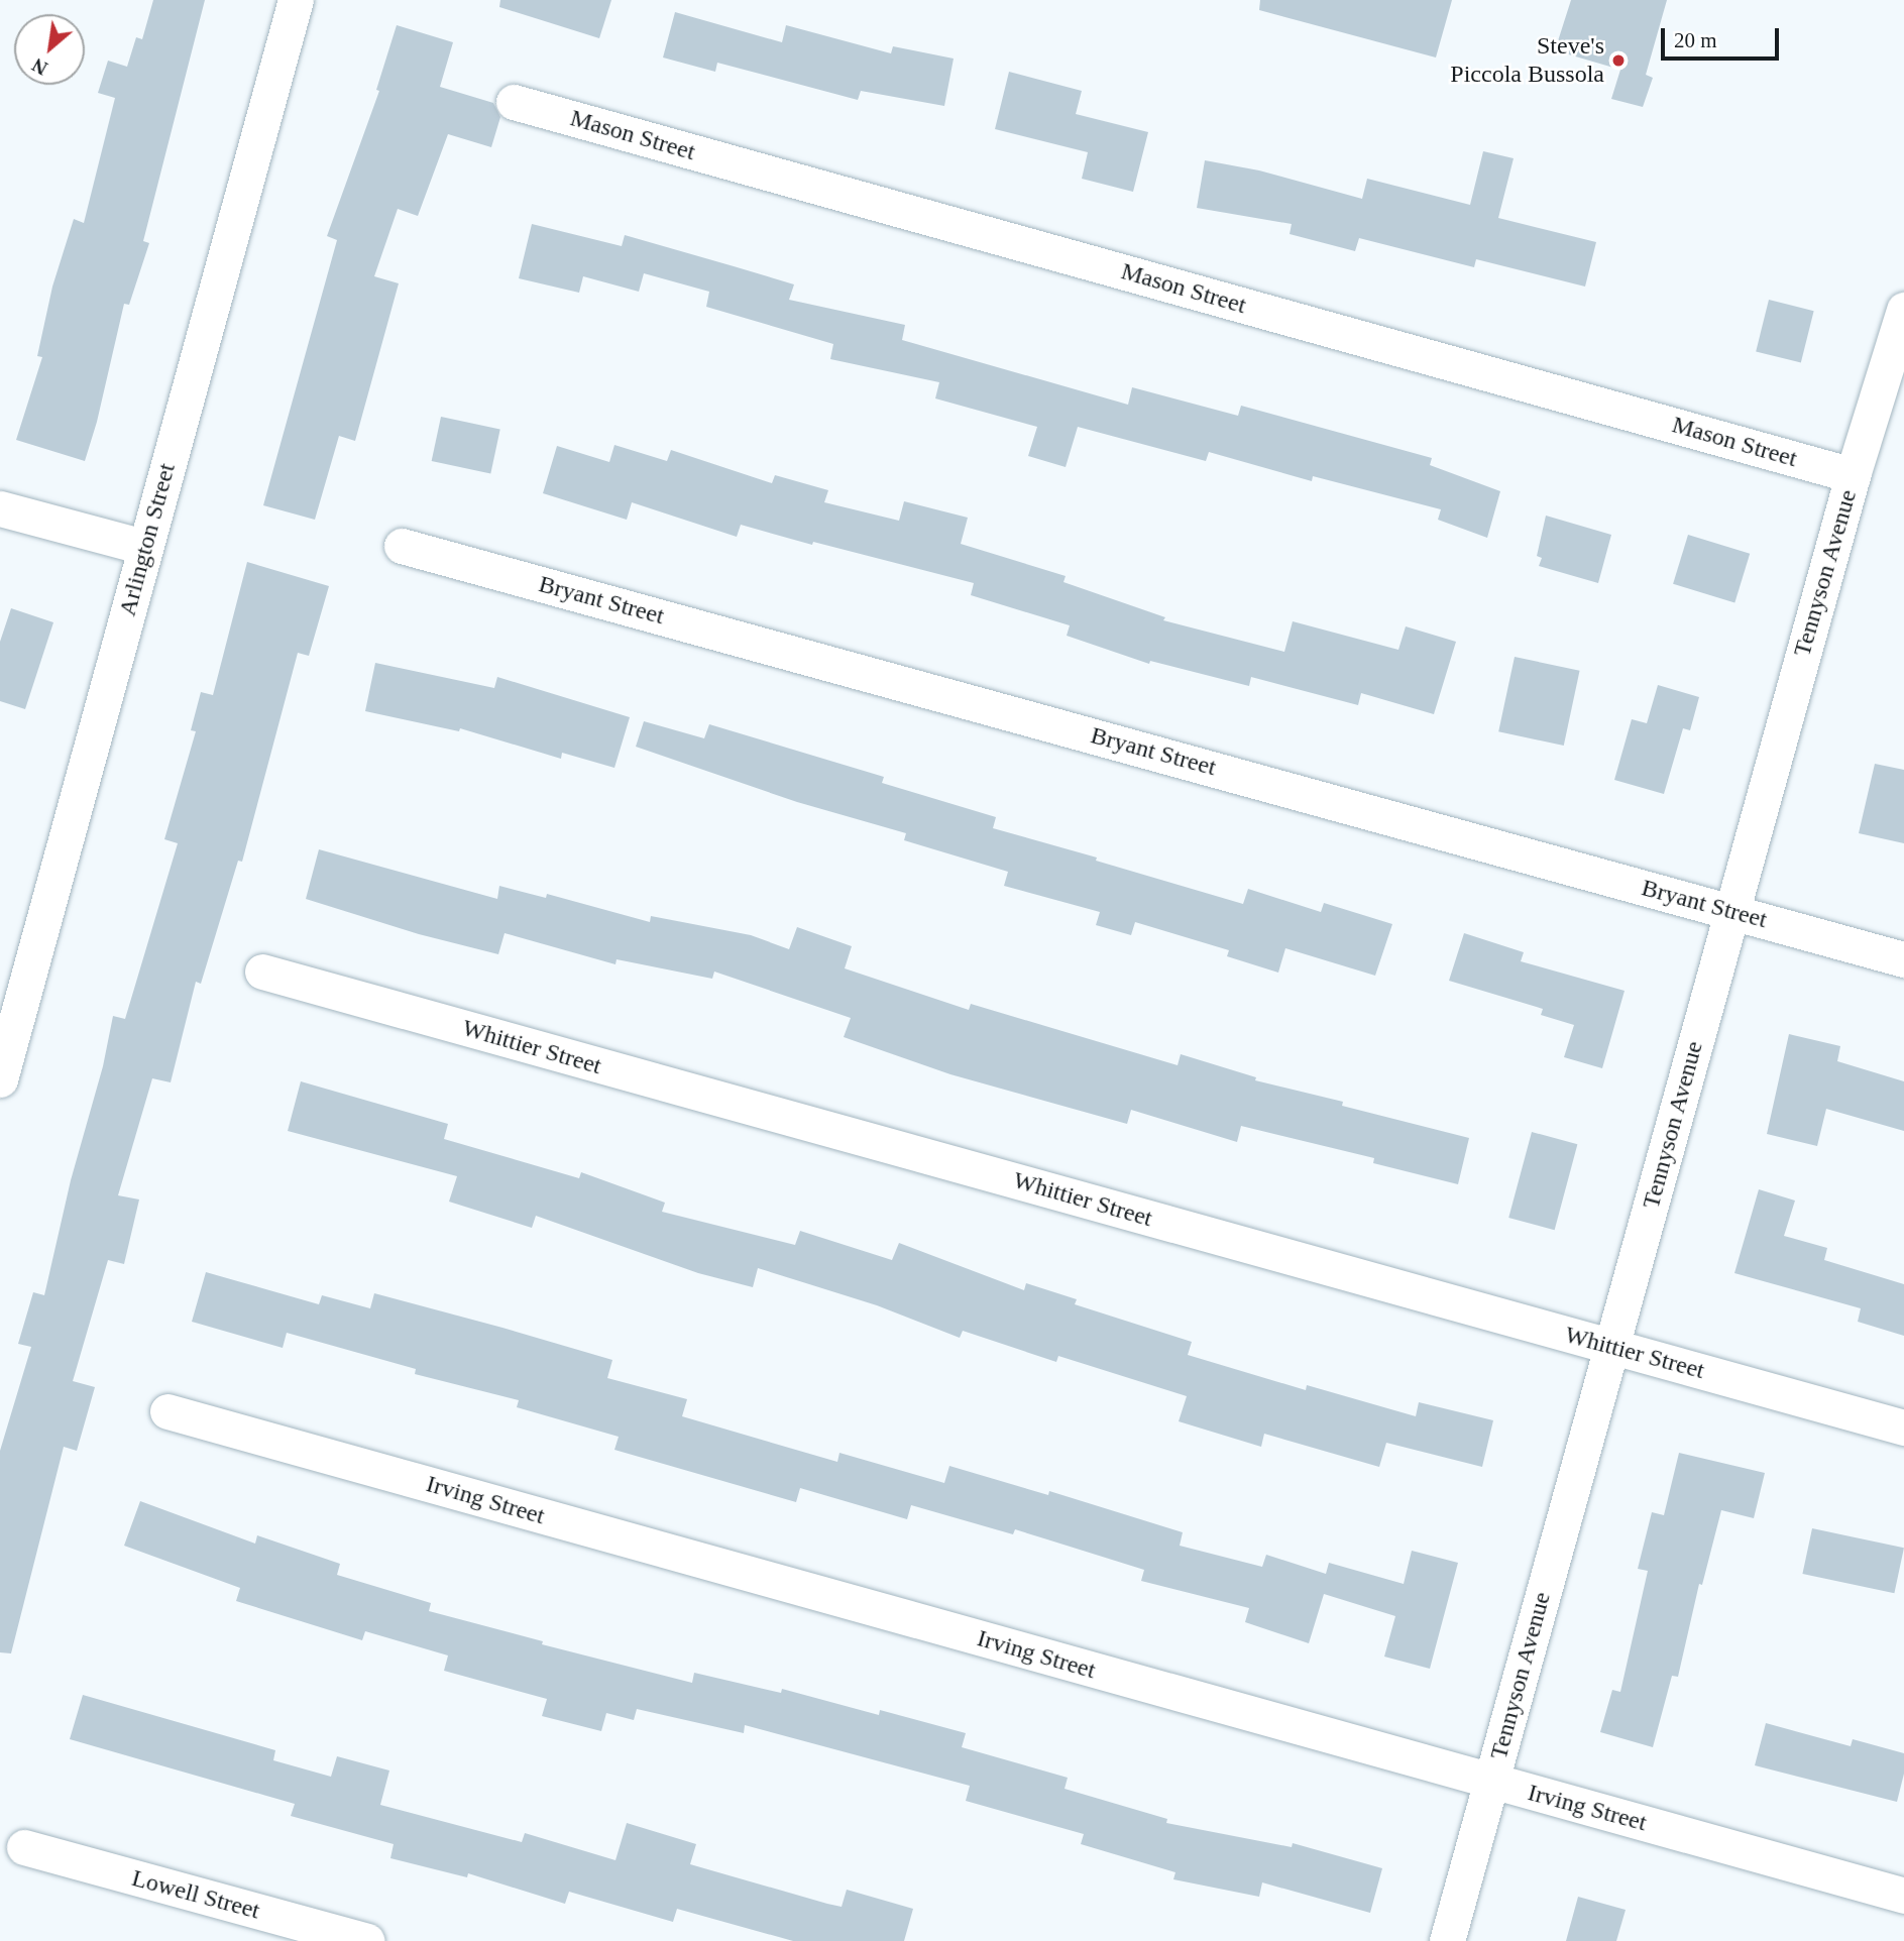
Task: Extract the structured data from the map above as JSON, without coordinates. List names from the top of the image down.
{
  "streets": {
    "street": [
      "Mason Street",
      "Arlington Street",
      "Tennyson Avenue",
      "Bryant Street",
      "Whittier Street",
      "Irving Street",
      "Lowell Street"
    ]
  },
  "crossings": [
    ["Mason Street", "Tennyson Avenue"],
    ["Tennyson Avenue", "Bryant Street"],
    ["Tennyson Avenue", "Whittier Street"],
    ["Tennyson Avenue", "Irving Street"]
  ],
  "places": ["Steve's Piccola Bussola"],
  "scale_bar": "20 m",
  "north": "bottom left"
}
